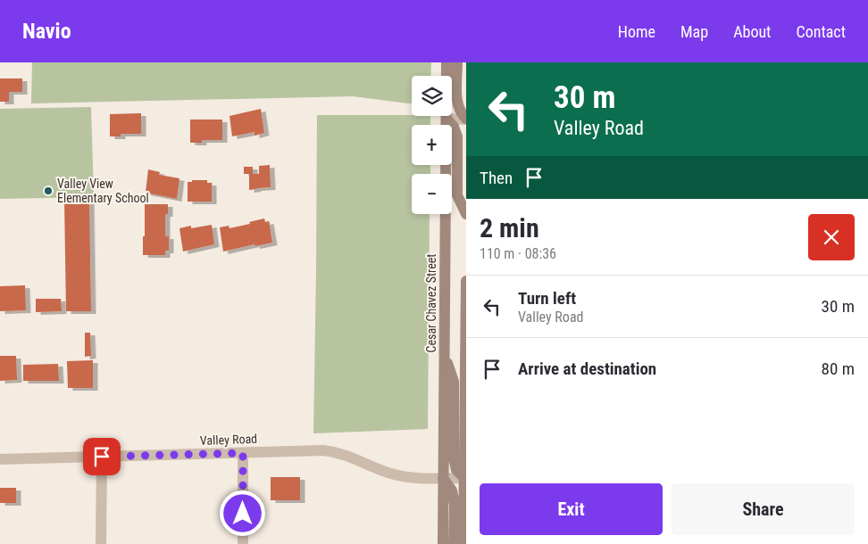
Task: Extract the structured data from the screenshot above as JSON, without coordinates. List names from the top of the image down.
{
  "streets": {
    "main road": ["Cesar Chavez Street"],
    "street": ["Valley Road"]
  },
  "crossings": [
    ["Cesar Chavez Street", "Valley Road"]
  ],
  "places": ["Valley View Elementary School"],
  "page": {
    "header": "Navio",
    "nav": [
      "Home",
      "Map",
      "About",
      "Contact"
    ],
    "turn": ["30 m", "Valley Road"],
    "map_buttons": ["+", "−"],
    "then": "Then",
    "heading": ["2 min", "110 m · 08:36"],
    "list": [
      {
        "name": "Turn left",
        "note": "Valley Road",
        "value": "30 m"
      },
      {
        "name": "Arrive at destination",
        "value": "80 m"
      }
    ],
    "buttons": ["Exit", "Share"]
  }
}
